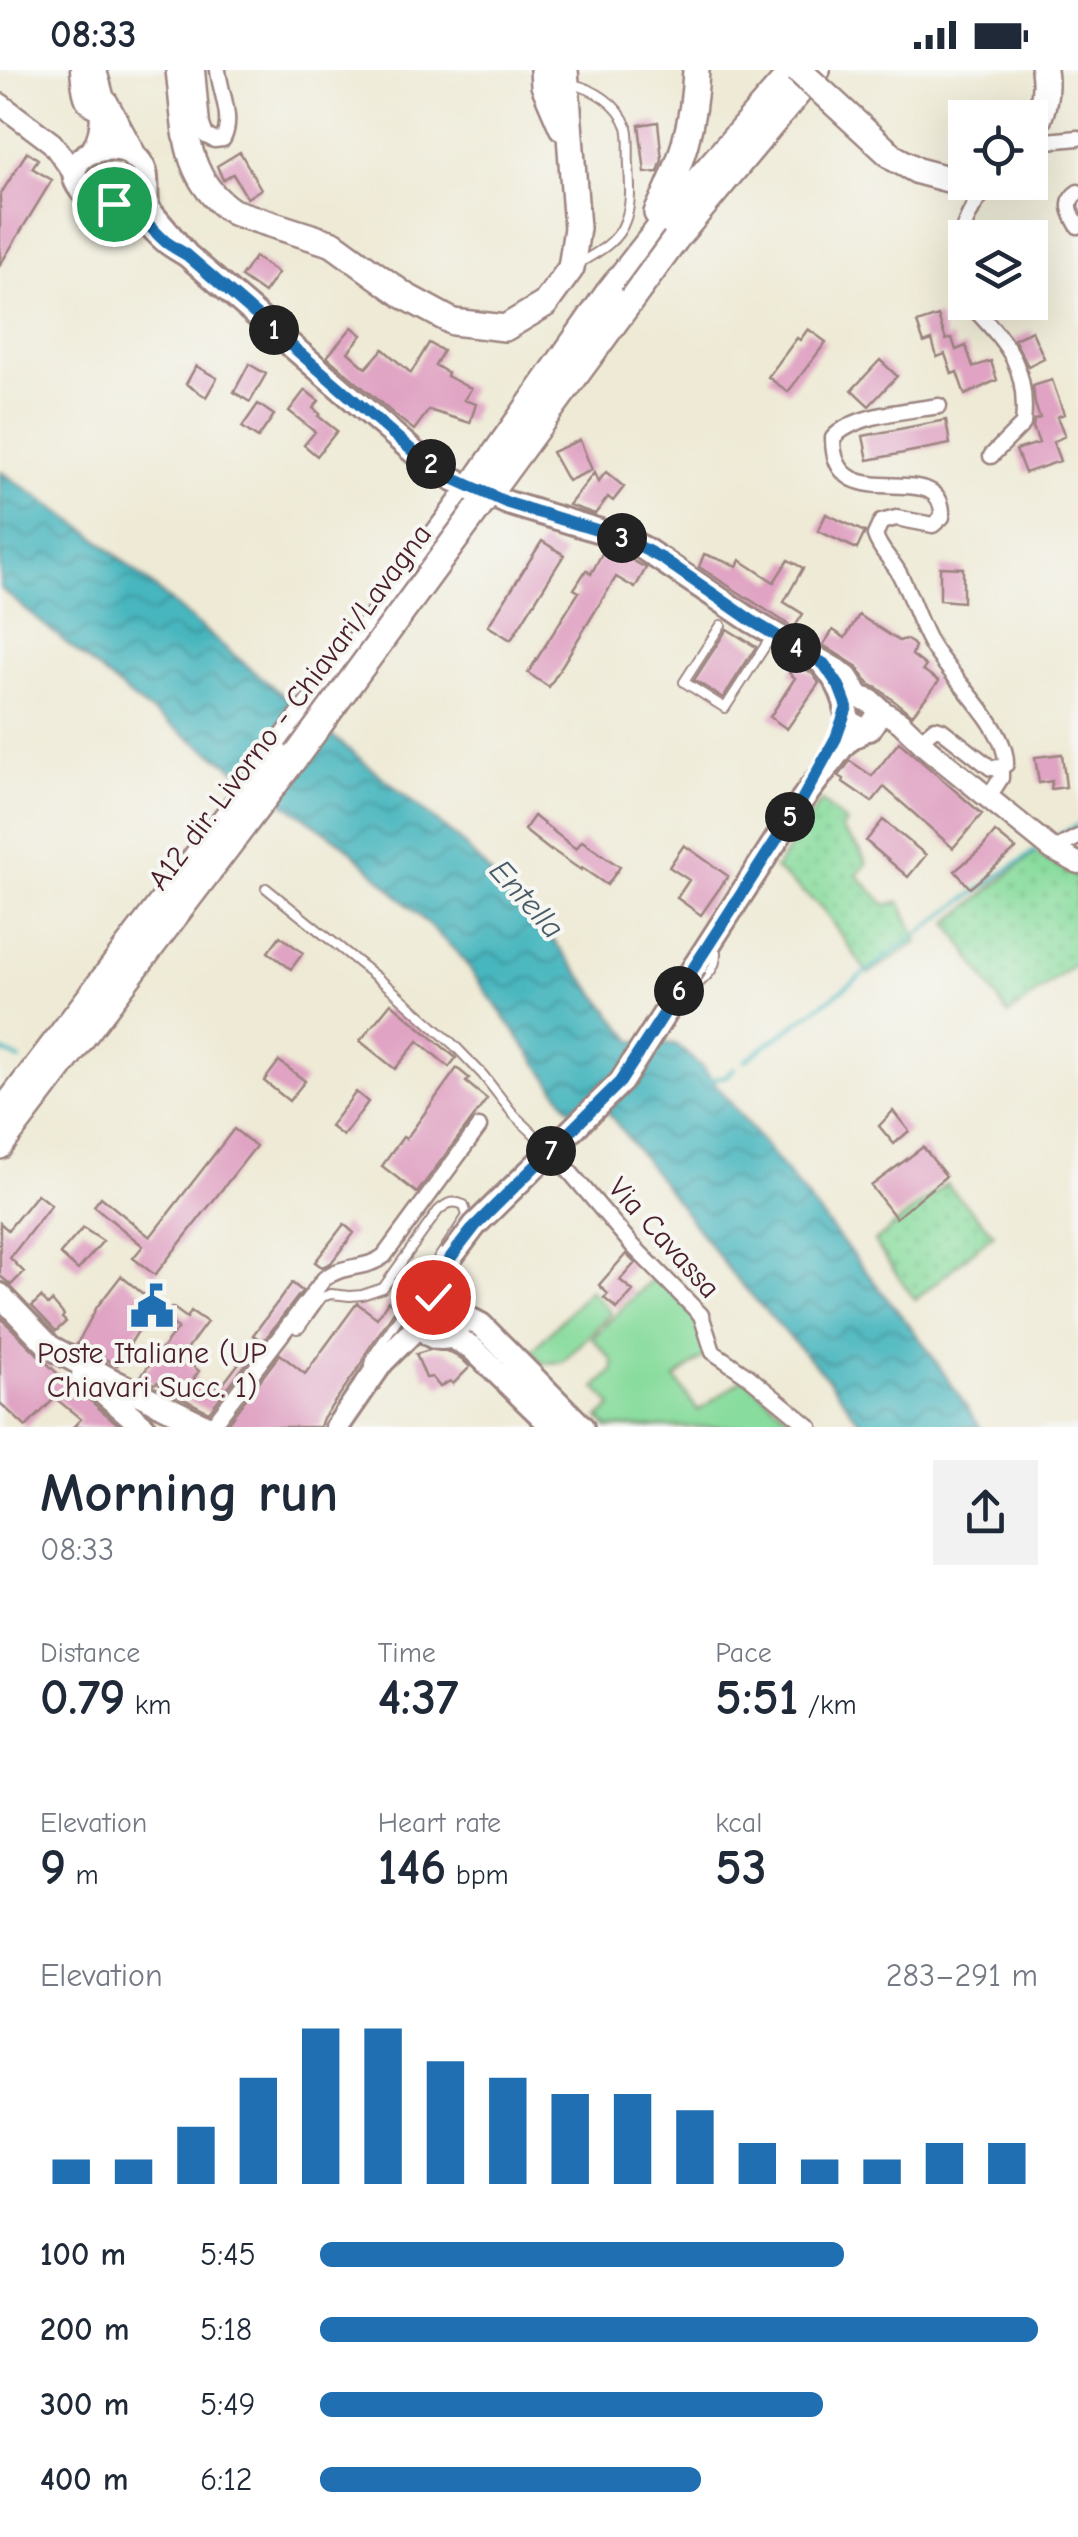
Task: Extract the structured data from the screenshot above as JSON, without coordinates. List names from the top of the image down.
{
  "streets": {
    "highway": ["A12 dir. Livorno - Chiavari/Lavagna"],
    "street": ["Via Cavassa"]
  },
  "water": ["Entella"],
  "places": {
    "public building": ["Poste Italiane (UP Chiavari Succ. 1)"]
  },
  "page": {
    "status": "08:33",
    "pins": [
      "1",
      "2",
      "3",
      "4",
      "5",
      "6",
      "7"
    ],
    "heading": ["Morning run", "08:33"],
    "stats": [
      ["Distance", "0.79 km"],
      ["Time", "4:37"],
      ["Pace", "5:51 /km"],
      ["Elevation", "9 m"],
      ["Heart rate", "146 bpm"],
      ["kcal", "53"]
    ],
    "chart": ["Elevation", "283–291 m"],
    "list": [
      {
        "name": "100 m",
        "note": "5:45"
      },
      {
        "name": "200 m",
        "note": "5:18"
      },
      {
        "name": "300 m",
        "note": "5:49"
      },
      {
        "name": "400 m",
        "note": "6:12"
      }
    ]
  }
}
